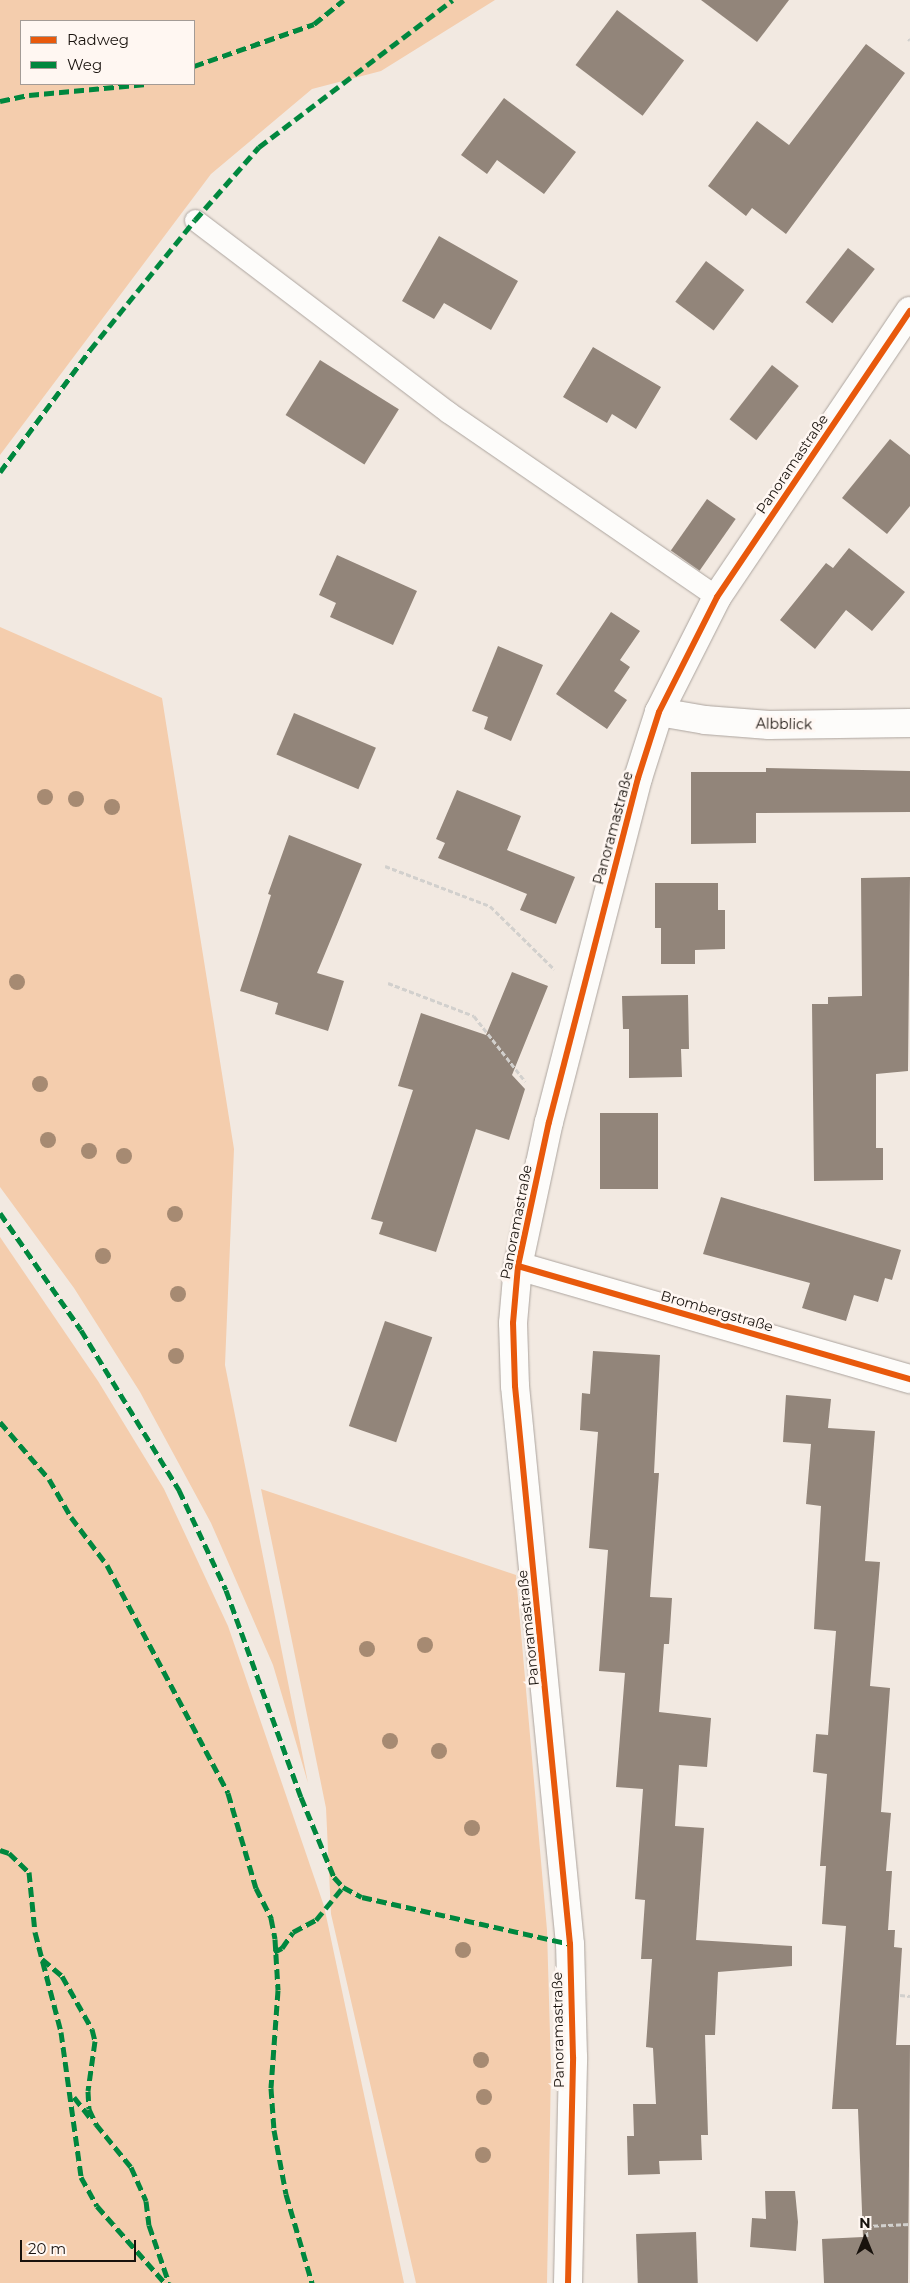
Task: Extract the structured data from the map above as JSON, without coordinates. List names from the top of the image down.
{
  "streets": {
    "street": ["Panoramastraße", "Albblick", "Brombergstraße"]
  },
  "crossings": [
    ["Panoramastraße", "Albblick"],
    ["Panoramastraße", "Brombergstraße"]
  ],
  "legend": ["Radweg", "Weg"],
  "scale_bar": "20 m",
  "north": "top"
}
